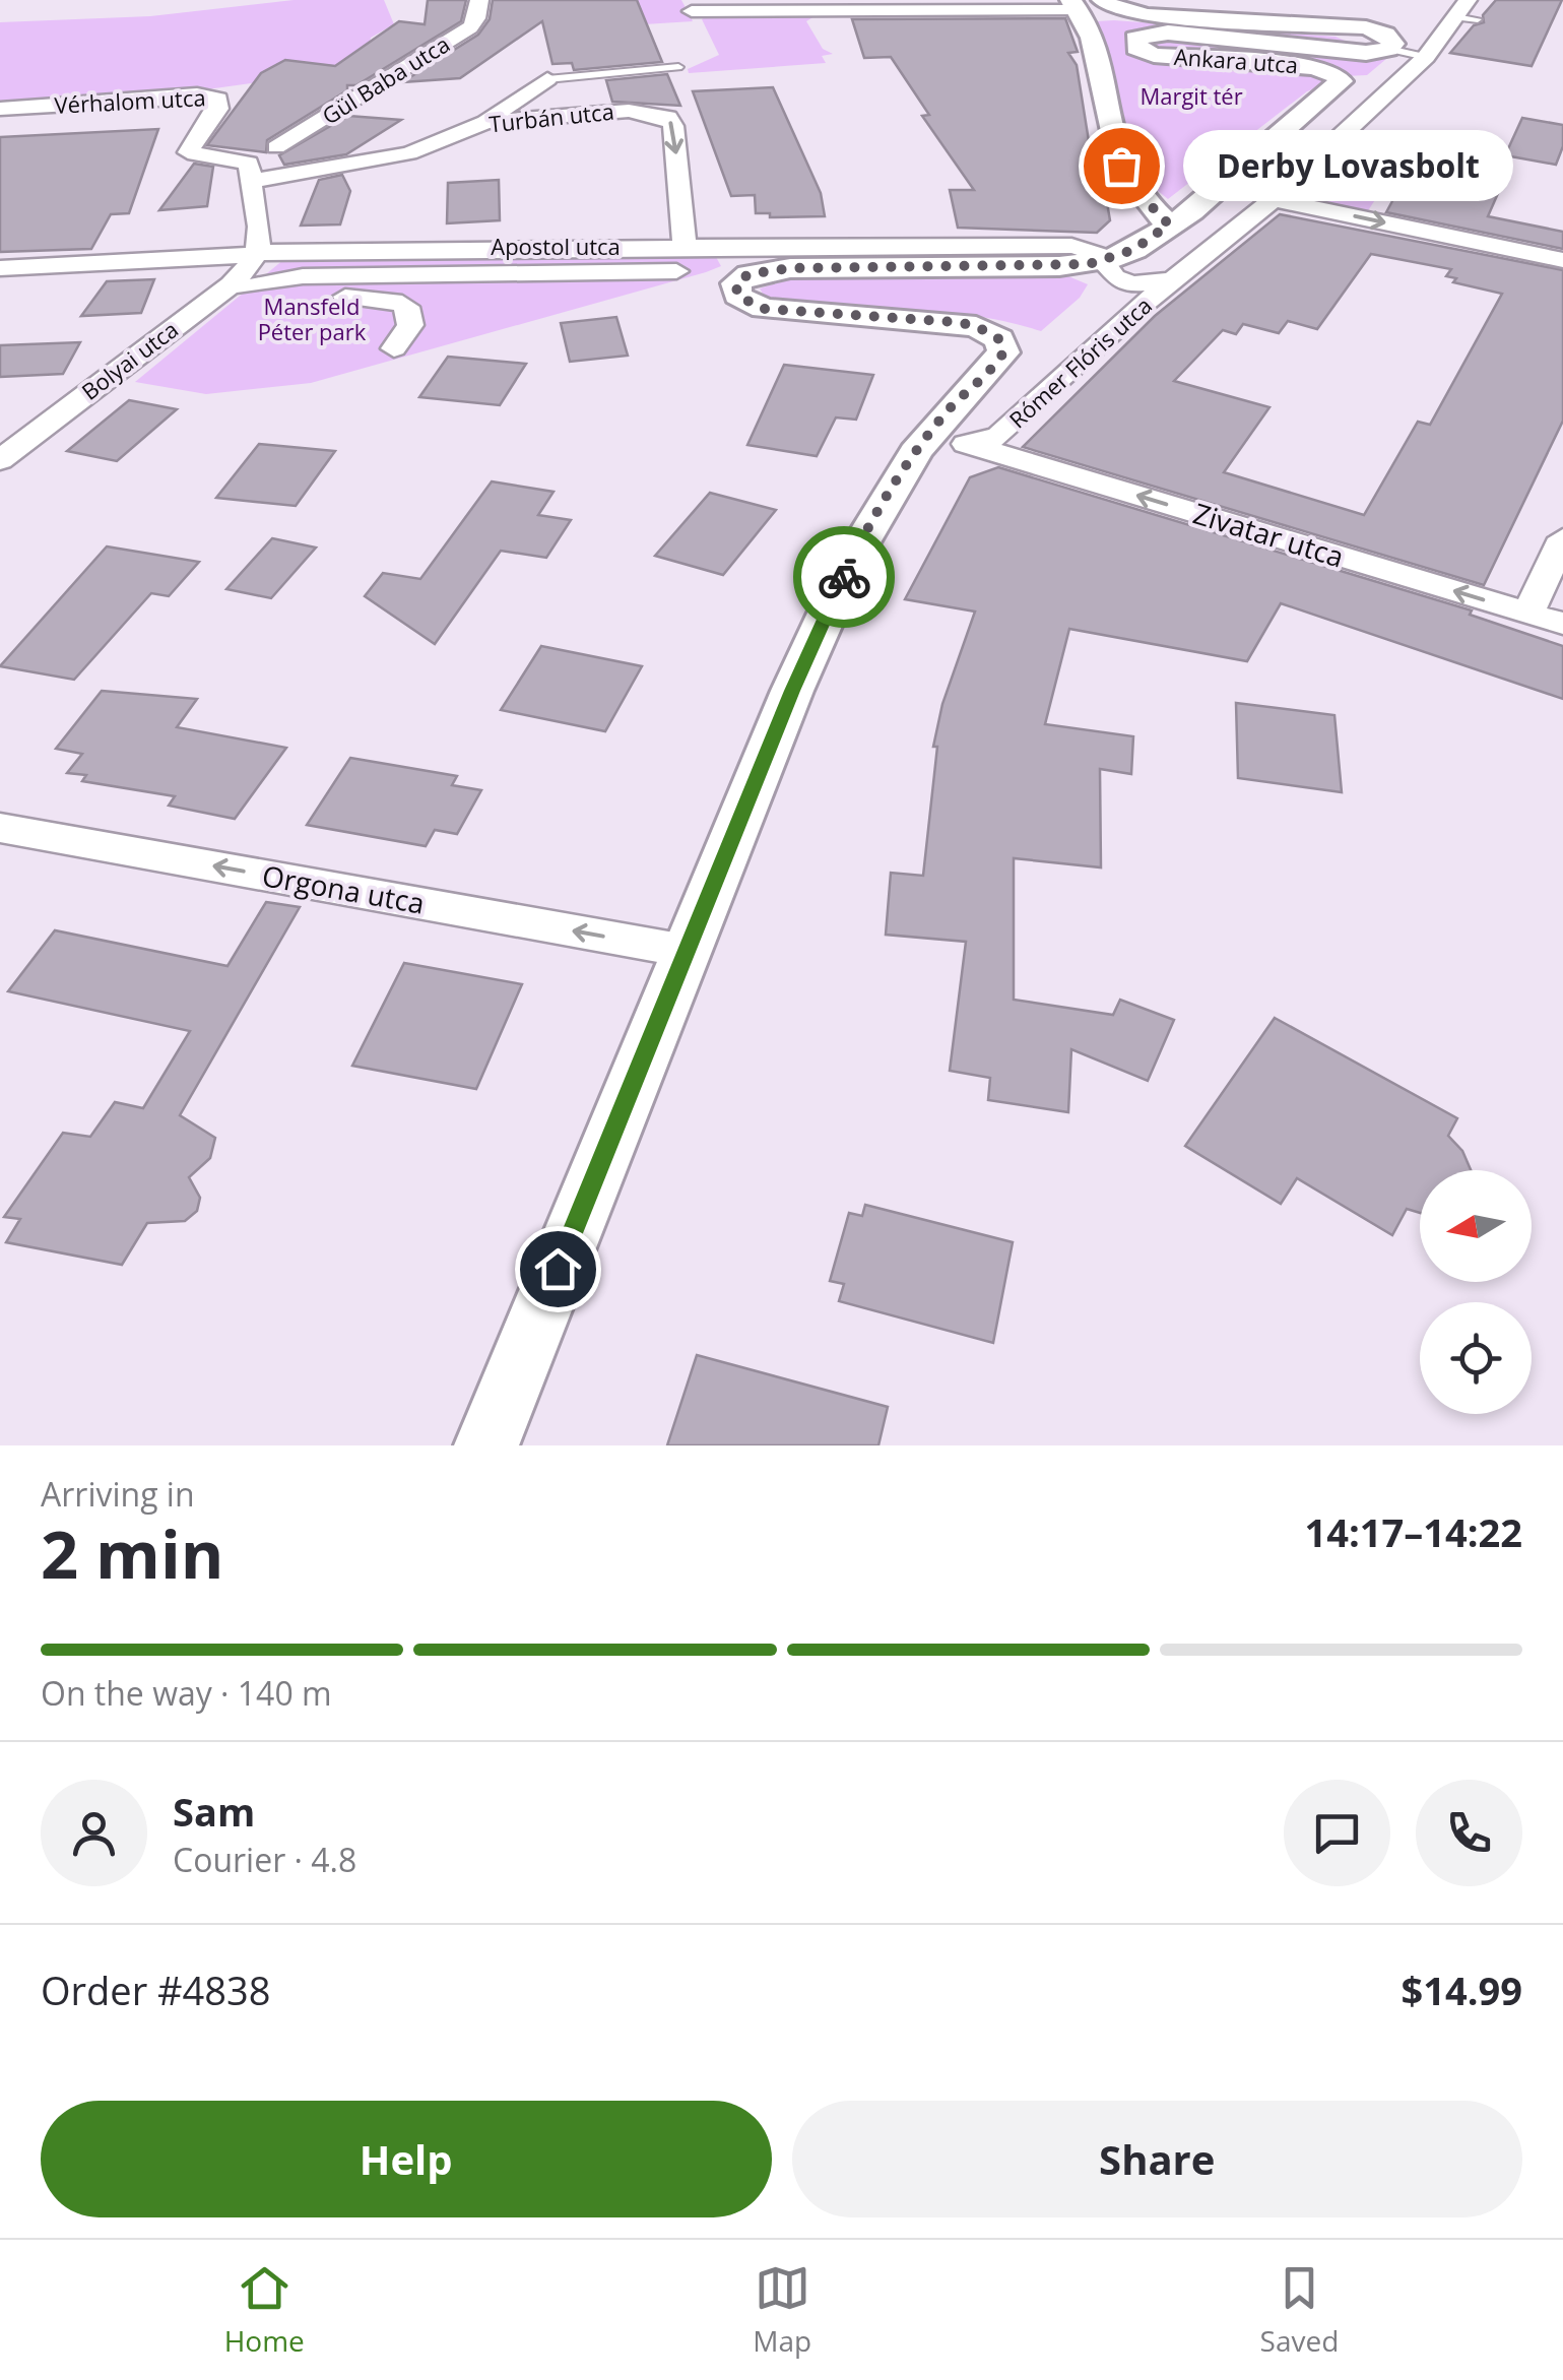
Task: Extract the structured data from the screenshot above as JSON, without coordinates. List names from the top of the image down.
{
  "streets": {
    "street": [
      "Ankara utca",
      "Gül Baba utca",
      "Vérhalom utca",
      "Turbán utca",
      "Apostol utca",
      "Bolyai utca",
      "Rómer Flóris utca",
      "Zivatar utca",
      "Orgona utca"
    ]
  },
  "crossings": [
    ["Ankara utca", "Apostol utca"],
    ["Ankara utca", "Rómer Flóris utca"],
    ["Vérhalom utca", "Turbán utca"],
    ["Turbán utca", "Apostol utca"],
    ["Apostol utca", "Bolyai utca"],
    ["Apostol utca", "Rómer Flóris utca"],
    ["Rómer Flóris utca", "Zivatar utca"],
    ["Rómer Flóris utca", "Orgona utca"]
  ],
  "one_way": ["Zivatar utca", "Orgona utca"],
  "parks": ["Margit tér", "Mansfeld Péter park"],
  "places": ["Derby Lovasbolt"],
  "north": "left",
  "page": {
    "bubble": "Derby Lovasbolt",
    "heading": ["2 min", "Arriving in", "14:17–14:22"],
    "panel": [
      "Sam",
      "Courier · 4.8",
      "Order #4838",
      "$14.99"
    ],
    "bar": "On the way · 140 m",
    "buttons": ["Help", "Share"],
    "tabs": ["Home", "Map", "Saved"]
  }
}
